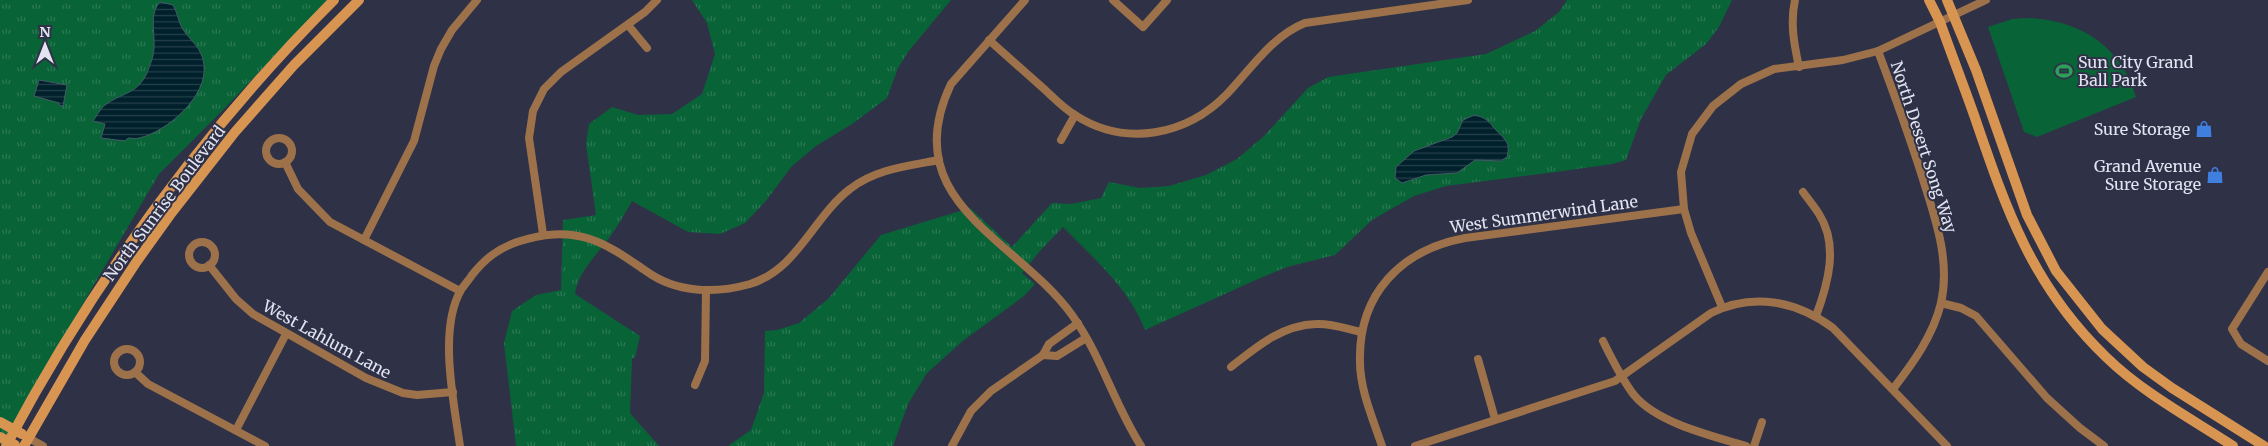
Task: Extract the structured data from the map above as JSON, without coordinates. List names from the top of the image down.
{
  "streets": {
    "street": [
      "North Desert Song Way",
      "North Sunrise Boulevard",
      "West Summerwind Lane",
      "West Lahlum Lane"
    ]
  },
  "places": {
    "sports": ["Sun City Grand Ball Park"],
    "shop": ["Sure Storage", "Grand Avenue Sure Storage"]
  },
  "north": "top"
}
